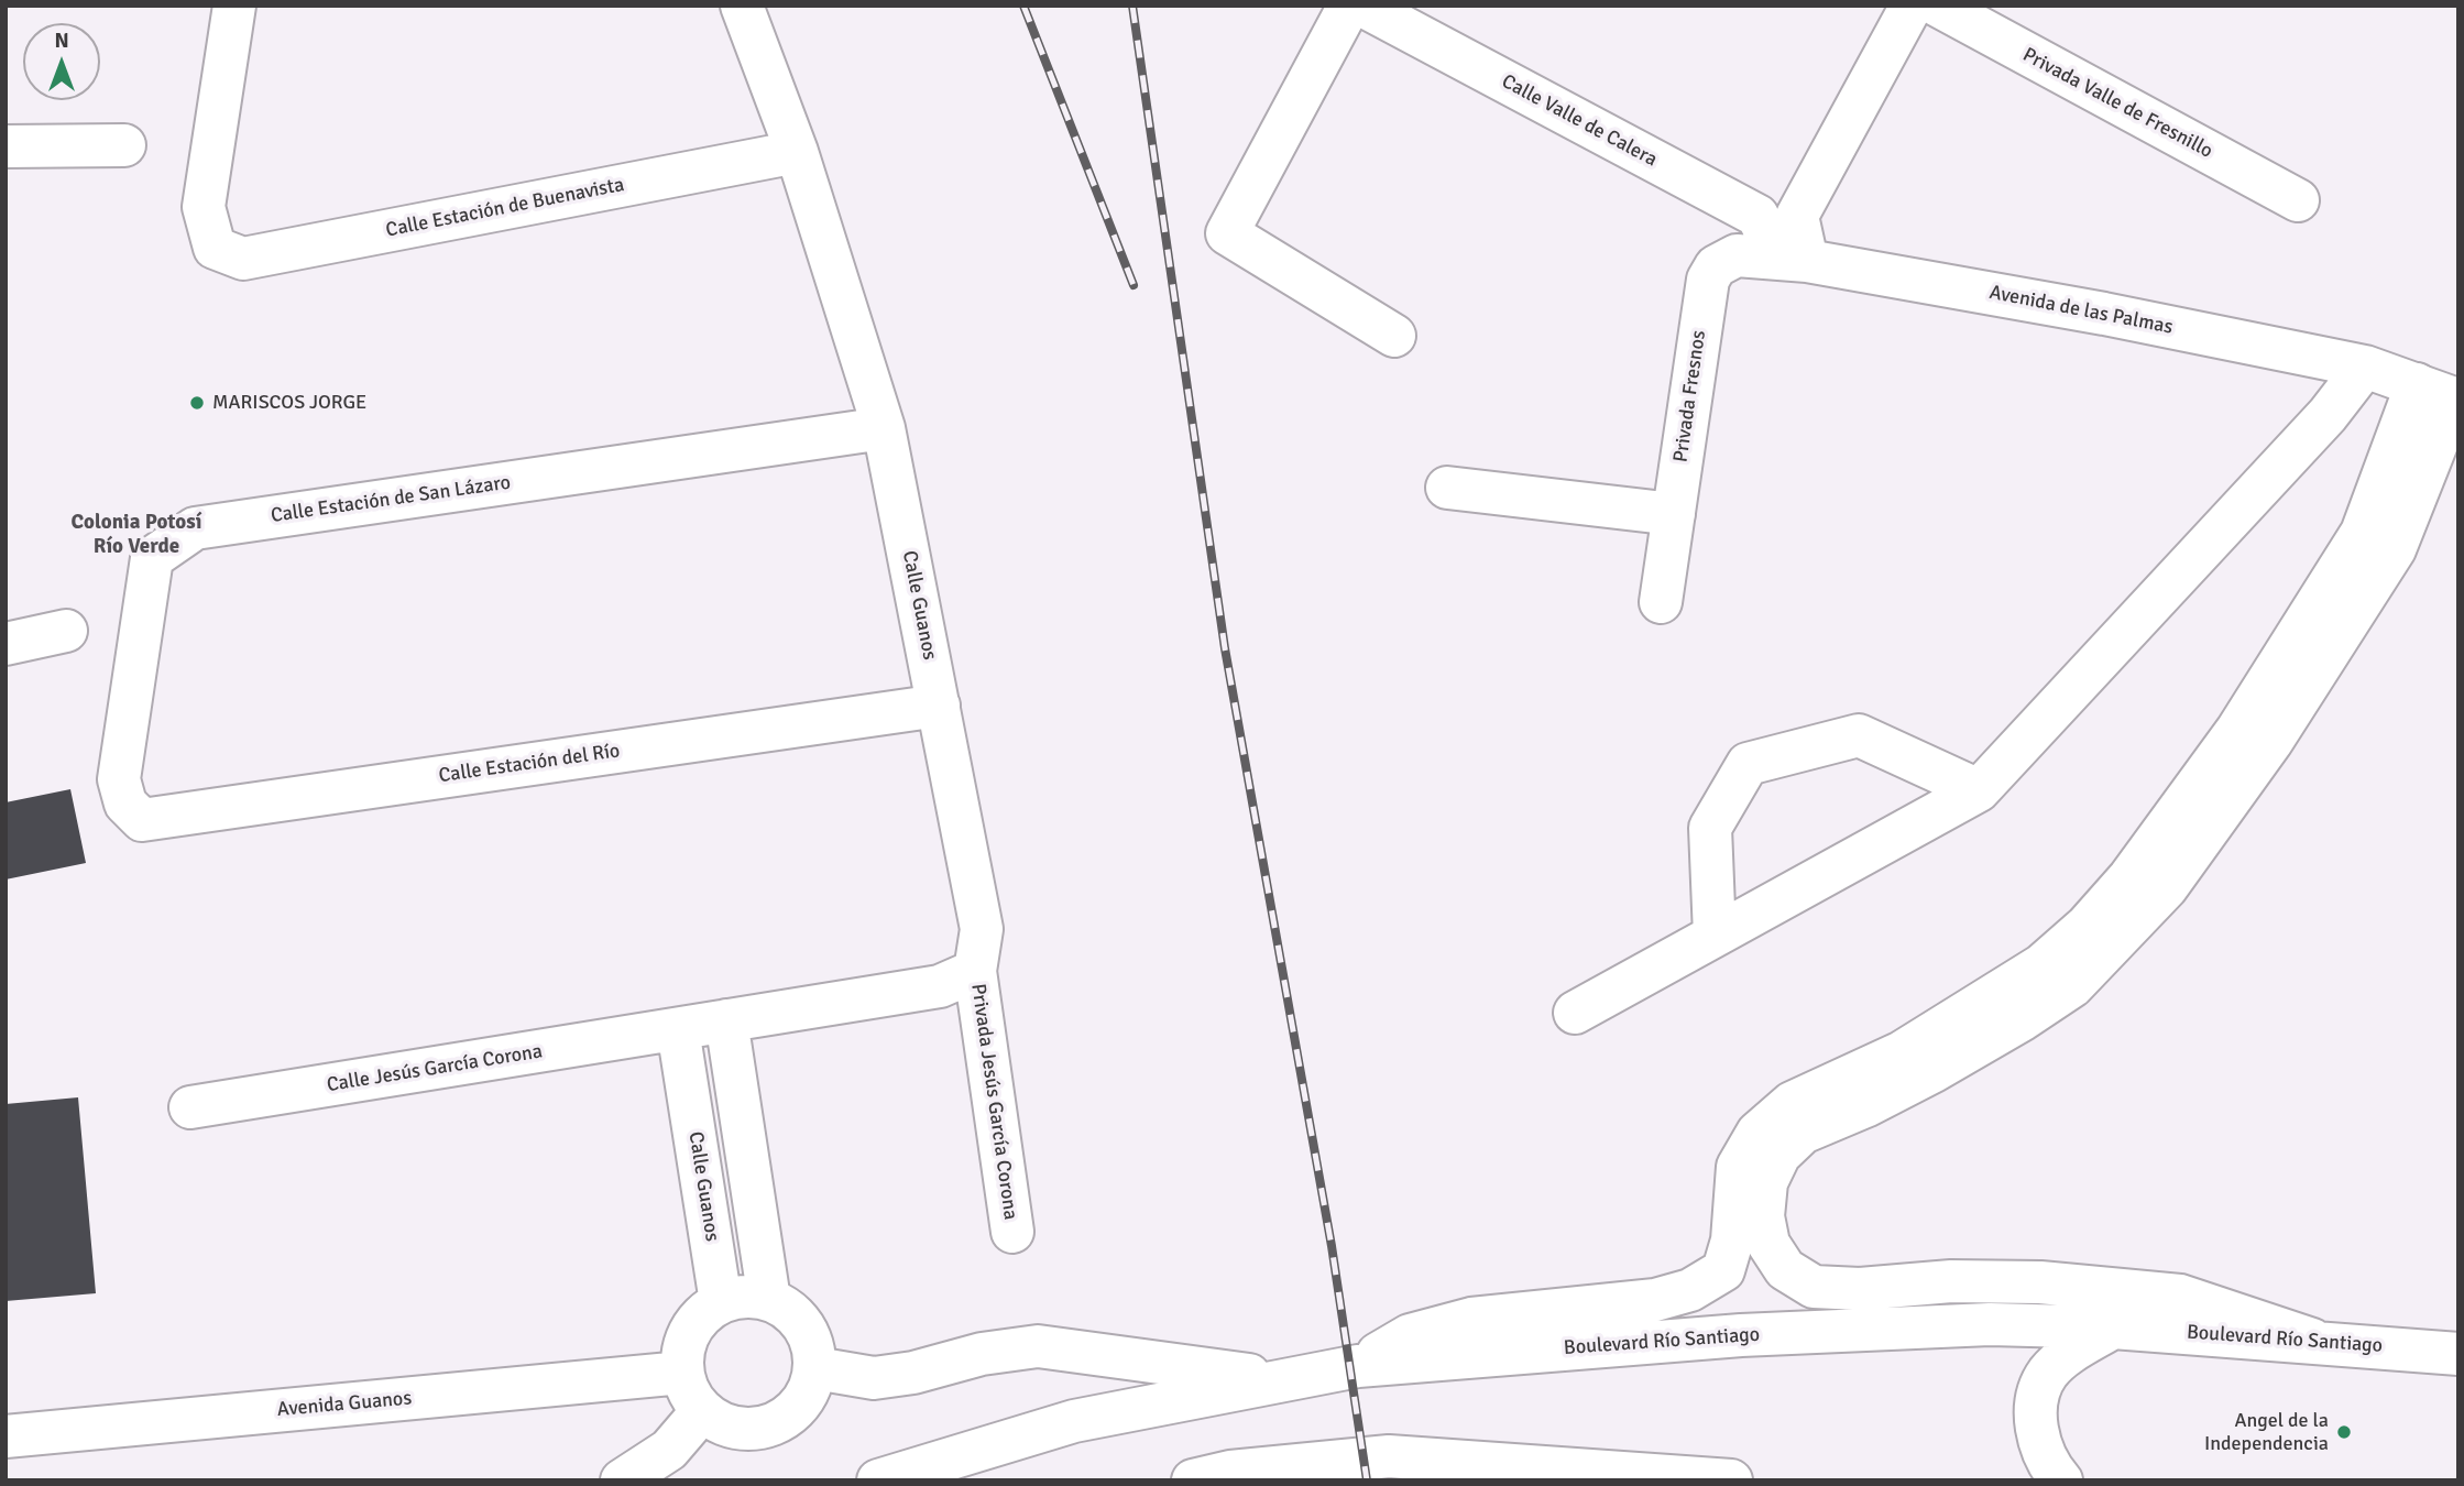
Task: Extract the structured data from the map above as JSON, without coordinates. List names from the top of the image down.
{
  "streets": {
    "street": [
      "Privada Valle de Fresnillo",
      "Calle Valle de Calera",
      "Calle Estación de Buenavista",
      "Avenida de las Palmas",
      "Privada Fresnos",
      "Calle Estación de San Lázaro",
      "Calle Guanos",
      "Calle Estación del Río",
      "Calle Jesús García Corona",
      "Privada Jesús García Corona",
      "Boulevard Río Santiago",
      "Avenida Guanos"
    ]
  },
  "crossings": [
    ["Calle Estación de Buenavista", "Calle Guanos"],
    ["Avenida de las Palmas", "Privada Fresnos"],
    ["Calle Estación de San Lázaro", "Calle Guanos"],
    ["Calle Estación de San Lázaro", "Calle Estación del Río"],
    ["Calle Guanos", "Calle Estación del Río"],
    ["Calle Guanos", "Calle Jesús García Corona"],
    ["Calle Guanos", "Privada Jesús García Corona"],
    ["Calle Guanos", "Avenida Guanos"]
  ],
  "districts": ["Colonia Potosí Río Verde"],
  "places": ["MARISCOS JORGE", "Angel de la Independencia"],
  "north": "top"
}
